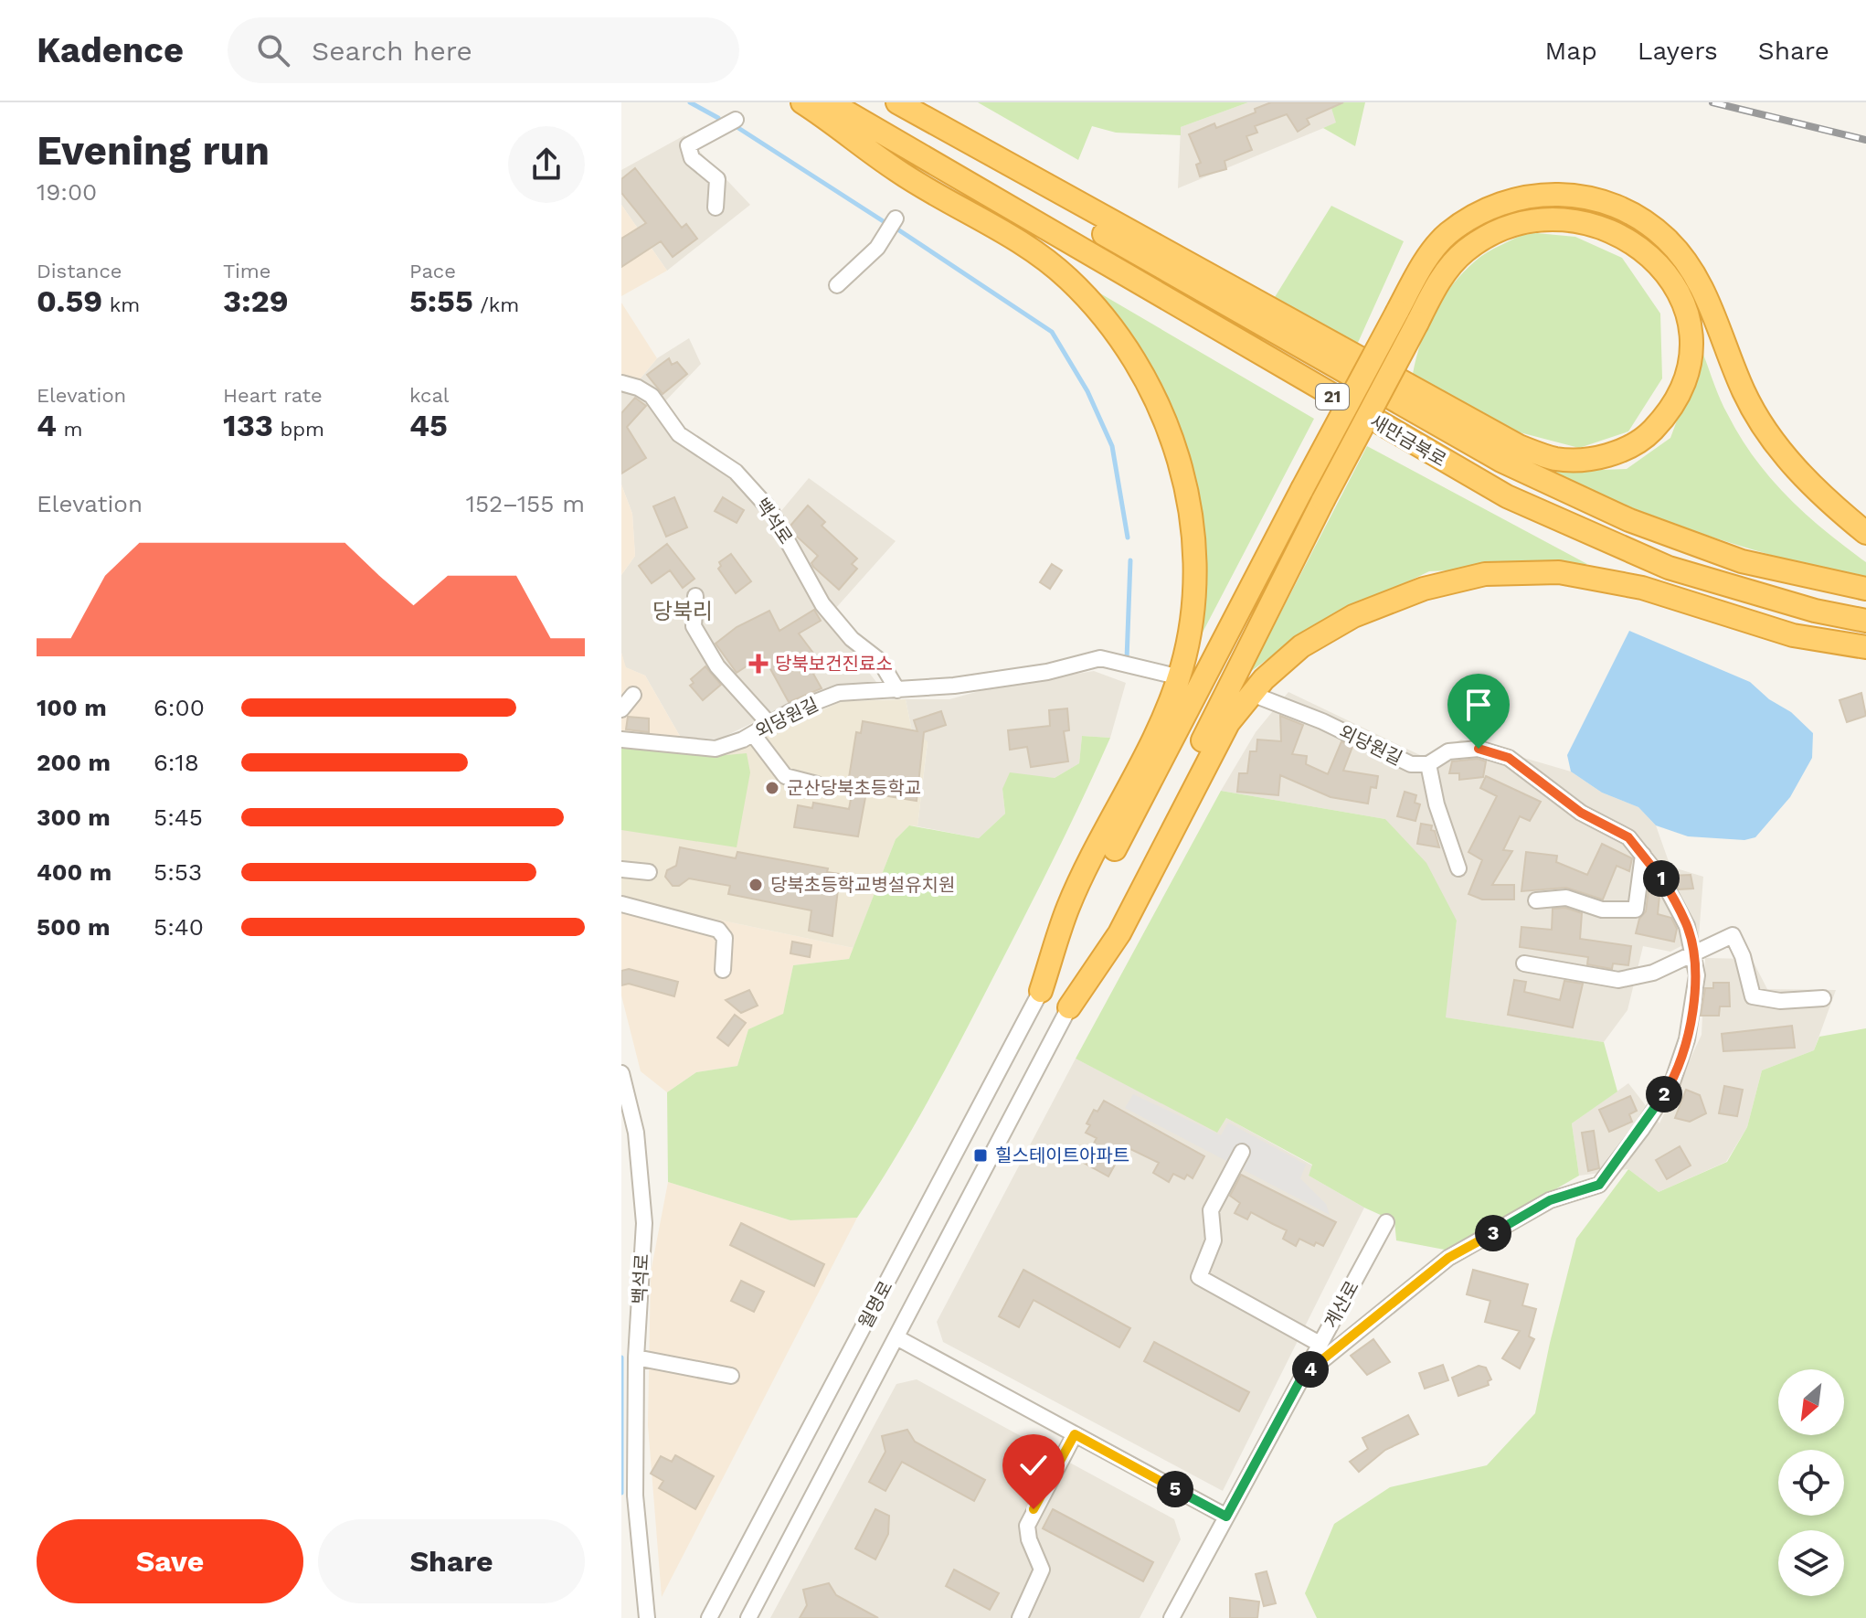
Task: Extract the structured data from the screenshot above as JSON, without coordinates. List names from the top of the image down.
{
  "streets": {
    "highway": ["21", "새만금북로"],
    "street": [
      "백석로",
      "외당원길",
      "월명로",
      "계산로"
    ]
  },
  "crossings": [
    ["백석로", "외당원길"],
    ["외당원길", "계산로"]
  ],
  "districts": ["당북리"],
  "places": {
    "health": ["당북보건진료소"],
    "other": ["군산당북초등학교", "당북초등학교병설유치원"],
    "transit": ["힐스테이트아파트"]
  },
  "north": "bottom left",
  "page": {
    "header": "Kadence",
    "search": "Search here",
    "nav": ["Map", "Layers", "Share"],
    "heading": ["Evening run", "19:00"],
    "stats": [
      ["Distance", "0.59 km"],
      ["Time", "3:29"],
      ["Pace", "5:55 /km"],
      ["Elevation", "4 m"],
      ["Heart rate", "133 bpm"],
      ["kcal", "45"]
    ],
    "chart": ["Elevation", "152–155 m"],
    "list": [
      {
        "name": "100 m",
        "note": "6:00"
      },
      {
        "name": "200 m",
        "note": "6:18"
      },
      {
        "name": "300 m",
        "note": "5:45"
      },
      {
        "name": "400 m",
        "note": "5:53"
      },
      {
        "name": "500 m",
        "note": "5:40"
      }
    ],
    "pins": [
      "1",
      "2",
      "3",
      "4",
      "5"
    ],
    "buttons": ["Save", "Share"]
  }
}
